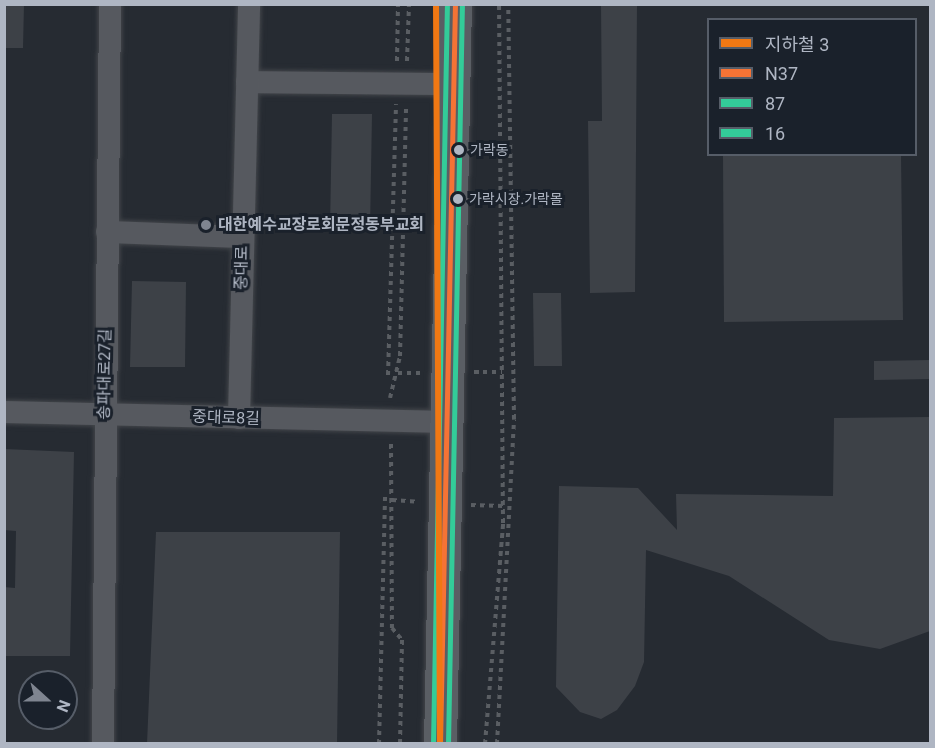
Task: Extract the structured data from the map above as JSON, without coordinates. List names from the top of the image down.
{
  "streets": {
    "street": ["중대로", "송파대로27길", "중대로8길"]
  },
  "crossings": [
    ["중대로", "중대로8길"],
    ["송파대로27길", "중대로8길"]
  ],
  "places": ["가락동", "가락시장.가락몰", "대한예수교장로회문정동부교회"],
  "lines": [
    "metro line 3",
    "transit line N37",
    "transit line 87",
    "transit line 16"
  ],
  "legend": [
    "지하철 3",
    "N37",
    "87",
    "16"
  ],
  "north": "right"
}
